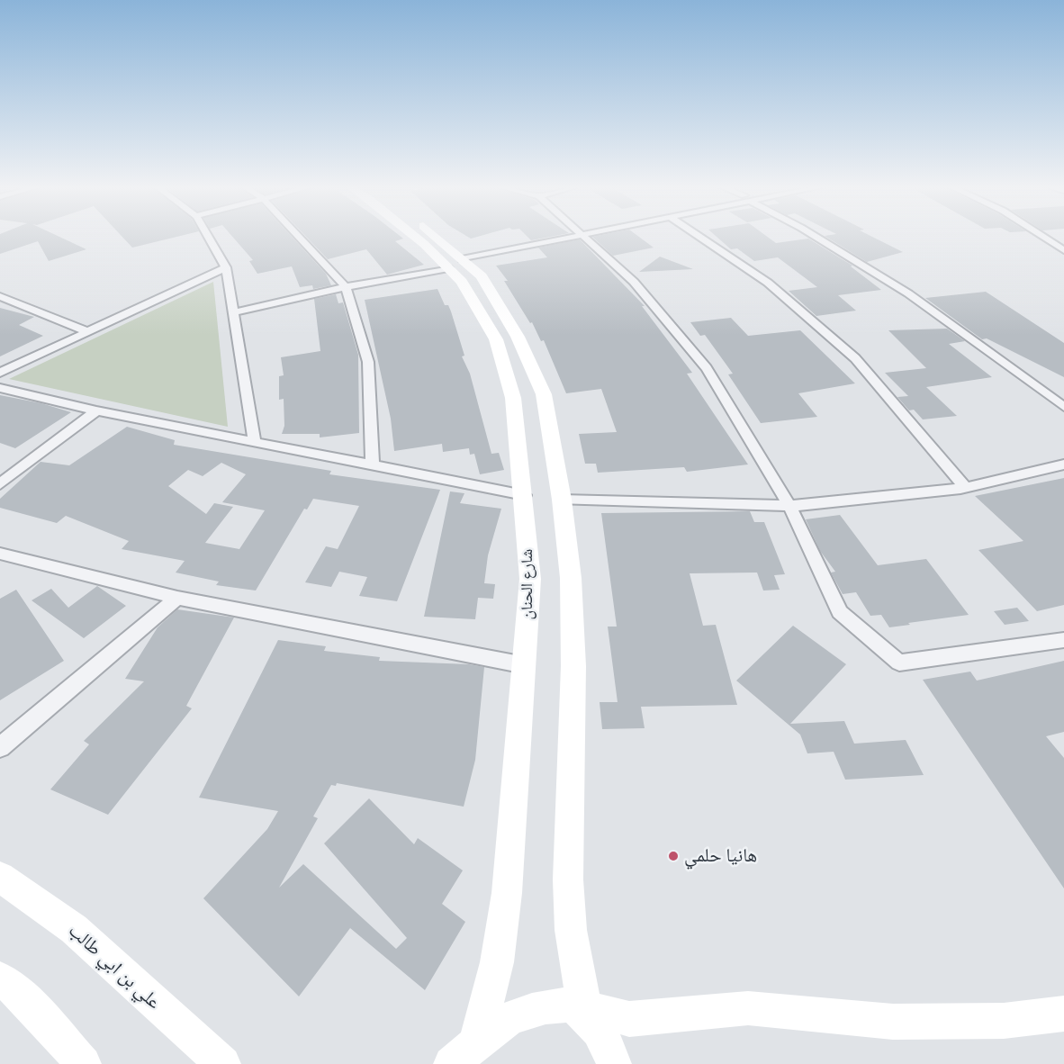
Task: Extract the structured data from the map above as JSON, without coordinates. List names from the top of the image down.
{
  "streets": {
    "main road": ["شارع الحنان", "علي بن ابي طالب"]
  },
  "places": ["هانيا حلمي"]
}
